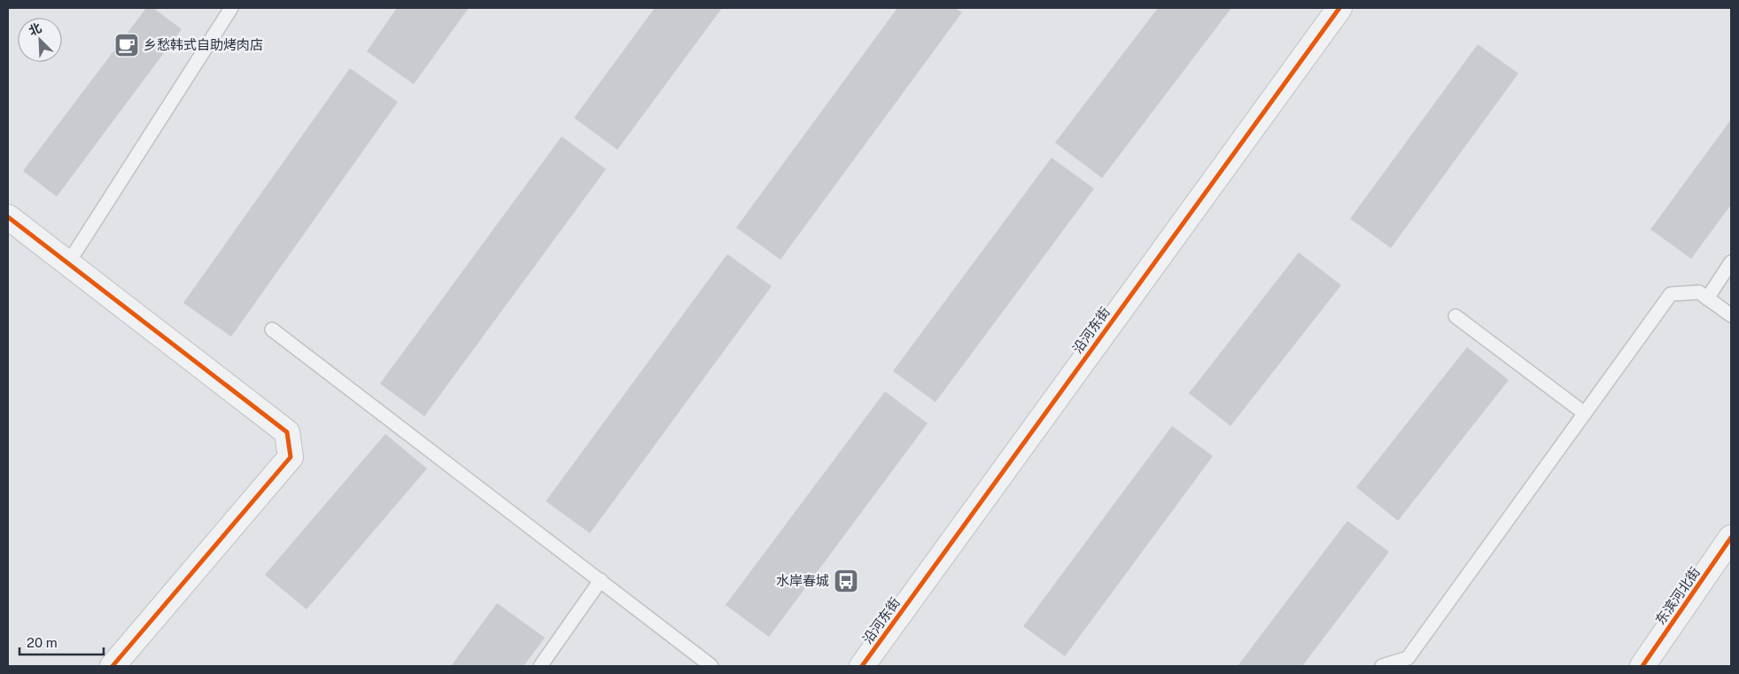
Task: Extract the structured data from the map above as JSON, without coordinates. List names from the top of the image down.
{
  "streets": {
    "street": ["沿河东街", "东滨河北街"]
  },
  "places": {
    "cafe": ["乡愁韩式自助烤肉店"],
    "bus stop": ["水岸春城"]
  },
  "scale_bar": "20 m",
  "north": "top left"
}
